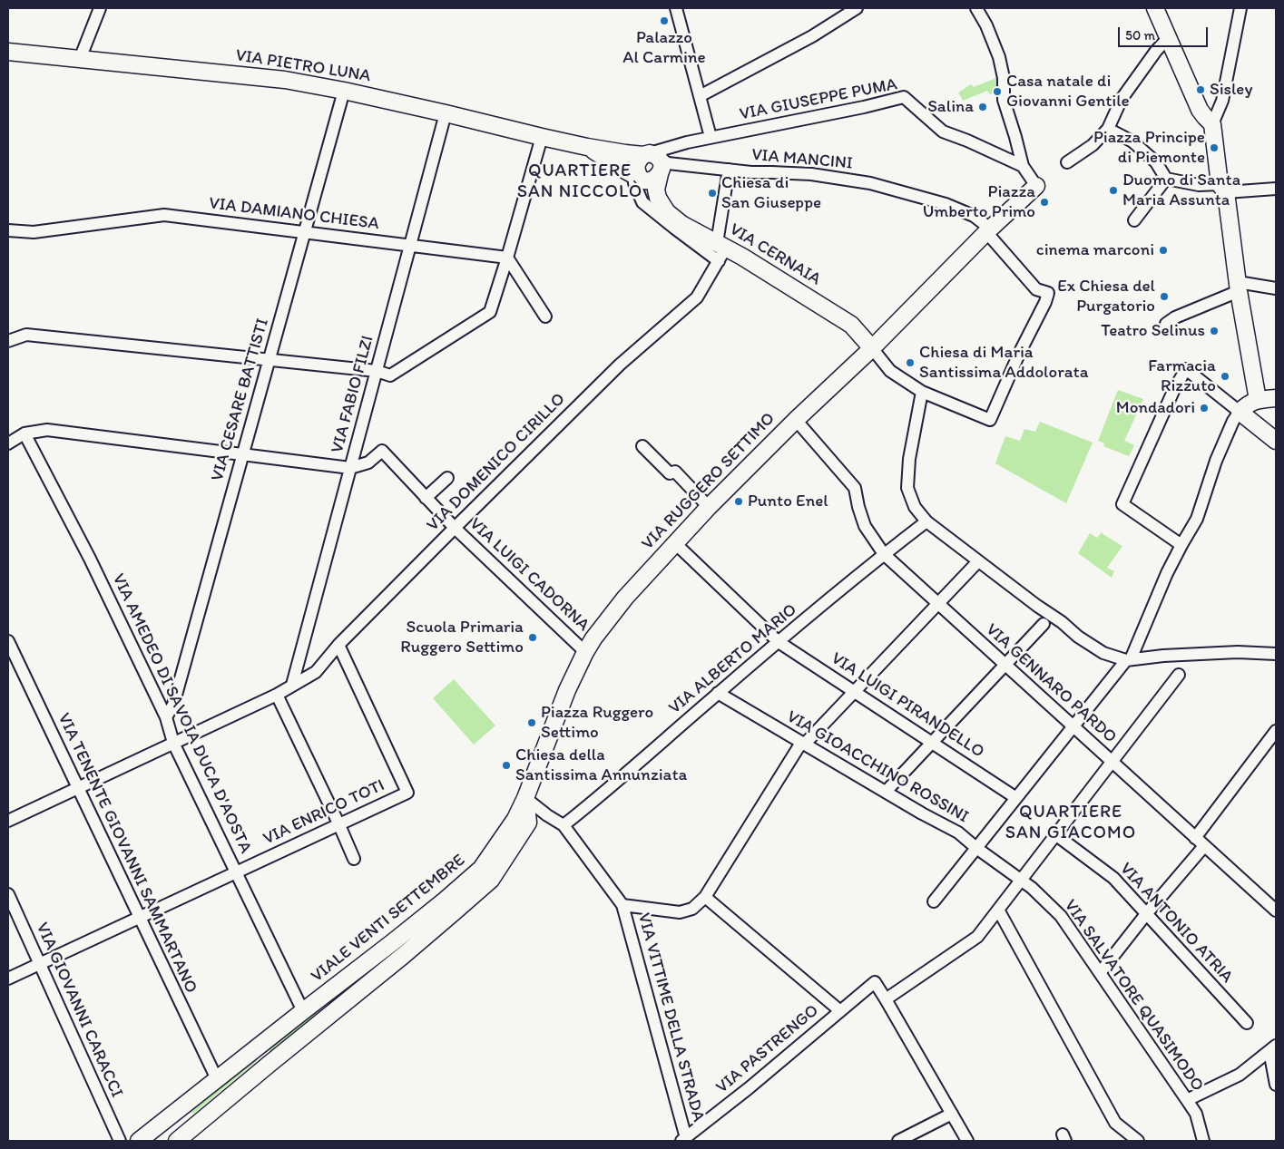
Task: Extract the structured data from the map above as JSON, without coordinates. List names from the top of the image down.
{
  "streets": {
    "street": [
      "VIA PIETRO LUNA",
      "VIA GIUSEPPE PUMA",
      "VIA MANCINI",
      "VIA DAMIANO CHIESA",
      "VIA CERNAIA",
      "VIA FABIO FILZI",
      "VIA CESARE BATTISTI",
      "VIA DOMENICO CIRILLO",
      "VIA RUGGERO SETTIMO",
      "VIA LUIGI CADORNA",
      "VIA ALBERTO MARIO",
      "VIA GENNARO PARDO",
      "VIA LUIGI PIRANDELLO",
      "VIA AMEDEO DI SAVOIA DUCA D'AOSTA",
      "VIA GIOACCHINO ROSSINI",
      "VIA ENRICO TOTI",
      "VIA TENENTE GIOVANNI SAMMARTANO",
      "VIALE VENTI SETTEMBRE",
      "VIA ANTONIO ATRIA",
      "VIA SALVATORE QUASIMODO",
      "VIA GIOVANNI CARACCI",
      "VIA VITTIME DELLA STRADA",
      "VIA PASTRENGO"
    ]
  },
  "crossings": [
    ["VIA PIETRO LUNA", "VIA GIUSEPPE PUMA"],
    ["VIA PIETRO LUNA", "VIA MANCINI"],
    ["VIA PIETRO LUNA", "VIA CERNAIA"],
    ["VIA PIETRO LUNA", "VIA FABIO FILZI"],
    ["VIA PIETRO LUNA", "VIA CESARE BATTISTI"],
    ["VIA GIUSEPPE PUMA", "VIA MANCINI"],
    ["VIA GIUSEPPE PUMA", "VIA CERNAIA"],
    ["VIA MANCINI", "VIA CERNAIA"],
    ["VIA MANCINI", "VIA RUGGERO SETTIMO"],
    ["VIA DAMIANO CHIESA", "VIA FABIO FILZI"],
    ["VIA DAMIANO CHIESA", "VIA CESARE BATTISTI"],
    ["VIA CERNAIA", "VIA DOMENICO CIRILLO"],
    ["VIA CERNAIA", "VIA RUGGERO SETTIMO"],
    ["VIA FABIO FILZI", "VIA DOMENICO CIRILLO"],
    ["VIA FABIO FILZI", "VIA LUIGI CADORNA"],
    ["VIA CESARE BATTISTI", "VIA AMEDEO DI SAVOIA DUCA D'AOSTA"],
    ["VIA DOMENICO CIRILLO", "VIA LUIGI CADORNA"],
    ["VIA DOMENICO CIRILLO", "VIA AMEDEO DI SAVOIA DUCA D'AOSTA"],
    ["VIA DOMENICO CIRILLO", "VIA ENRICO TOTI"],
    ["VIA DOMENICO CIRILLO", "VIA TENENTE GIOVANNI SAMMARTANO"],
    ["VIA RUGGERO SETTIMO", "VIA LUIGI CADORNA"],
    ["VIA RUGGERO SETTIMO", "VIA GENNARO PARDO"],
    ["VIA RUGGERO SETTIMO", "VIA LUIGI PIRANDELLO"],
    ["VIA ALBERTO MARIO", "VIA GENNARO PARDO"],
    ["VIA ALBERTO MARIO", "VIA LUIGI PIRANDELLO"],
    ["VIA ALBERTO MARIO", "VIA GIOACCHINO ROSSINI"],
    ["VIA GENNARO PARDO", "VIA GIOACCHINO ROSSINI"],
    ["VIA LUIGI PIRANDELLO", "VIA GIOACCHINO ROSSINI"],
    ["VIA AMEDEO DI SAVOIA DUCA D'AOSTA", "VIA ENRICO TOTI"],
    ["VIA AMEDEO DI SAVOIA DUCA D'AOSTA", "VIALE VENTI SETTEMBRE"],
    ["VIA GIOACCHINO ROSSINI", "VIA SALVATORE QUASIMODO"],
    ["VIA ENRICO TOTI", "VIA TENENTE GIOVANNI SAMMARTANO"],
    ["VIA ENRICO TOTI", "VIA GIOVANNI CARACCI"],
    ["VIA TENENTE GIOVANNI SAMMARTANO", "VIALE VENTI SETTEMBRE"],
    ["VIA VITTIME DELLA STRADA", "VIA PASTRENGO"]
  ],
  "districts": ["QUARTIERE SAN NICCOLÒ", "QUARTIERE SAN GIACOMO"],
  "places": [
    "Palazzo Al Carmine",
    "Sisley",
    "Casa natale di Giovanni Gentile",
    "Salina",
    "Piazza Principe di Piemonte",
    "Duomo di Santa Maria Assunta",
    "Chiesa di San Giuseppe",
    "Piazza Umberto Primo",
    "cinema marconi",
    "Ex Chiesa del Purgatorio",
    "Teatro Selinus",
    "Chiesa di Maria Santissima Addolorata",
    "Farmacia Rizzuto",
    "Mondadori",
    "Punto Enel",
    "Scuola Primaria Ruggero Settimo",
    "Piazza Ruggero Settimo",
    "Chiesa della Santissima Annunziata"
  ],
  "scale_bar": "50 m"
}
